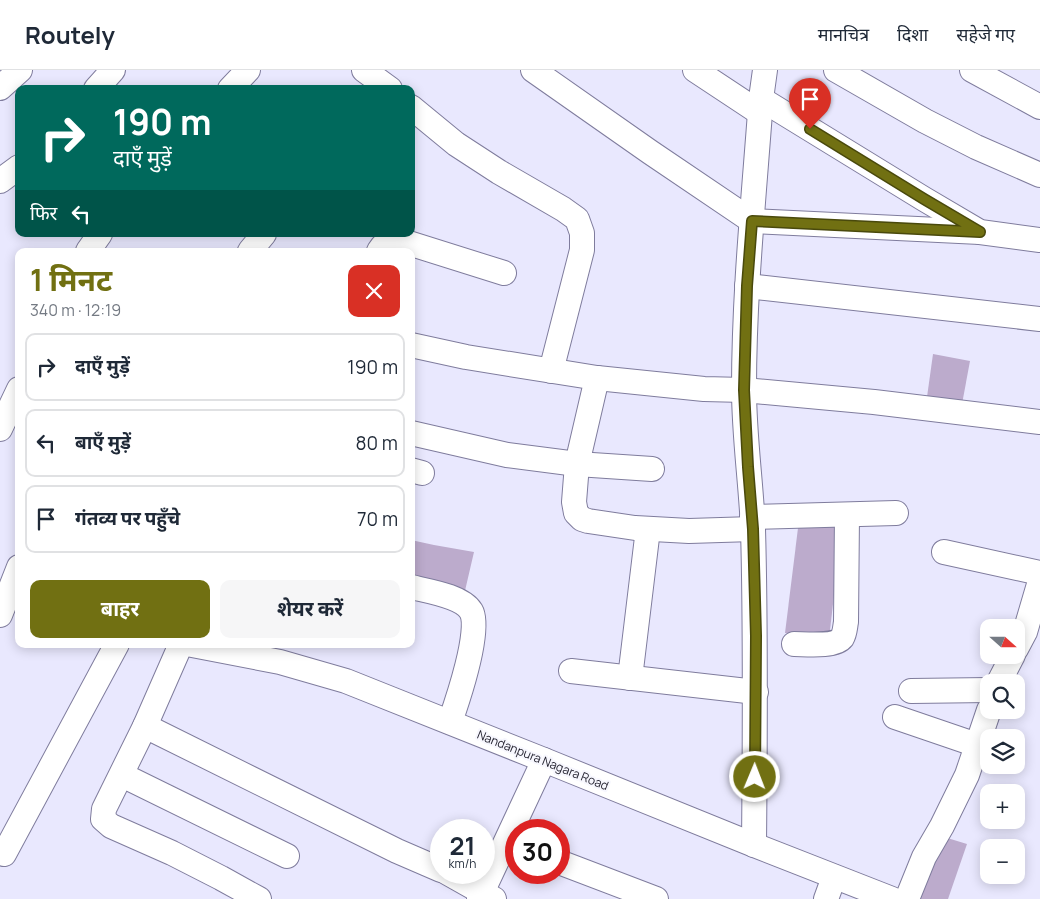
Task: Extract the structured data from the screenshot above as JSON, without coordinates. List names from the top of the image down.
{
  "streets": {
    "street": ["Nandanpura Nagara Road"]
  },
  "north": "right",
  "page": {
    "header": "Routely",
    "nav": ["मानचित्र", "दिशा", "सहेजे गए"],
    "turn": ["190 m", "दाएँ मुड़ें"],
    "then": "फिर",
    "heading": ["1 मिनट", "340 m · 12:19"],
    "list": [
      {
        "name": "दाएँ मुड़ें",
        "value": "190 m"
      },
      {
        "name": "बाएँ मुड़ें",
        "value": "80 m"
      },
      {
        "name": "गंतव्य पर पहुँचे",
        "value": "70 m"
      }
    ],
    "buttons": ["बाहर", "शेयर करें"],
    "map_buttons": ["+", "−"],
    "speed": "21 km/h",
    "limit": "30"
  }
}
